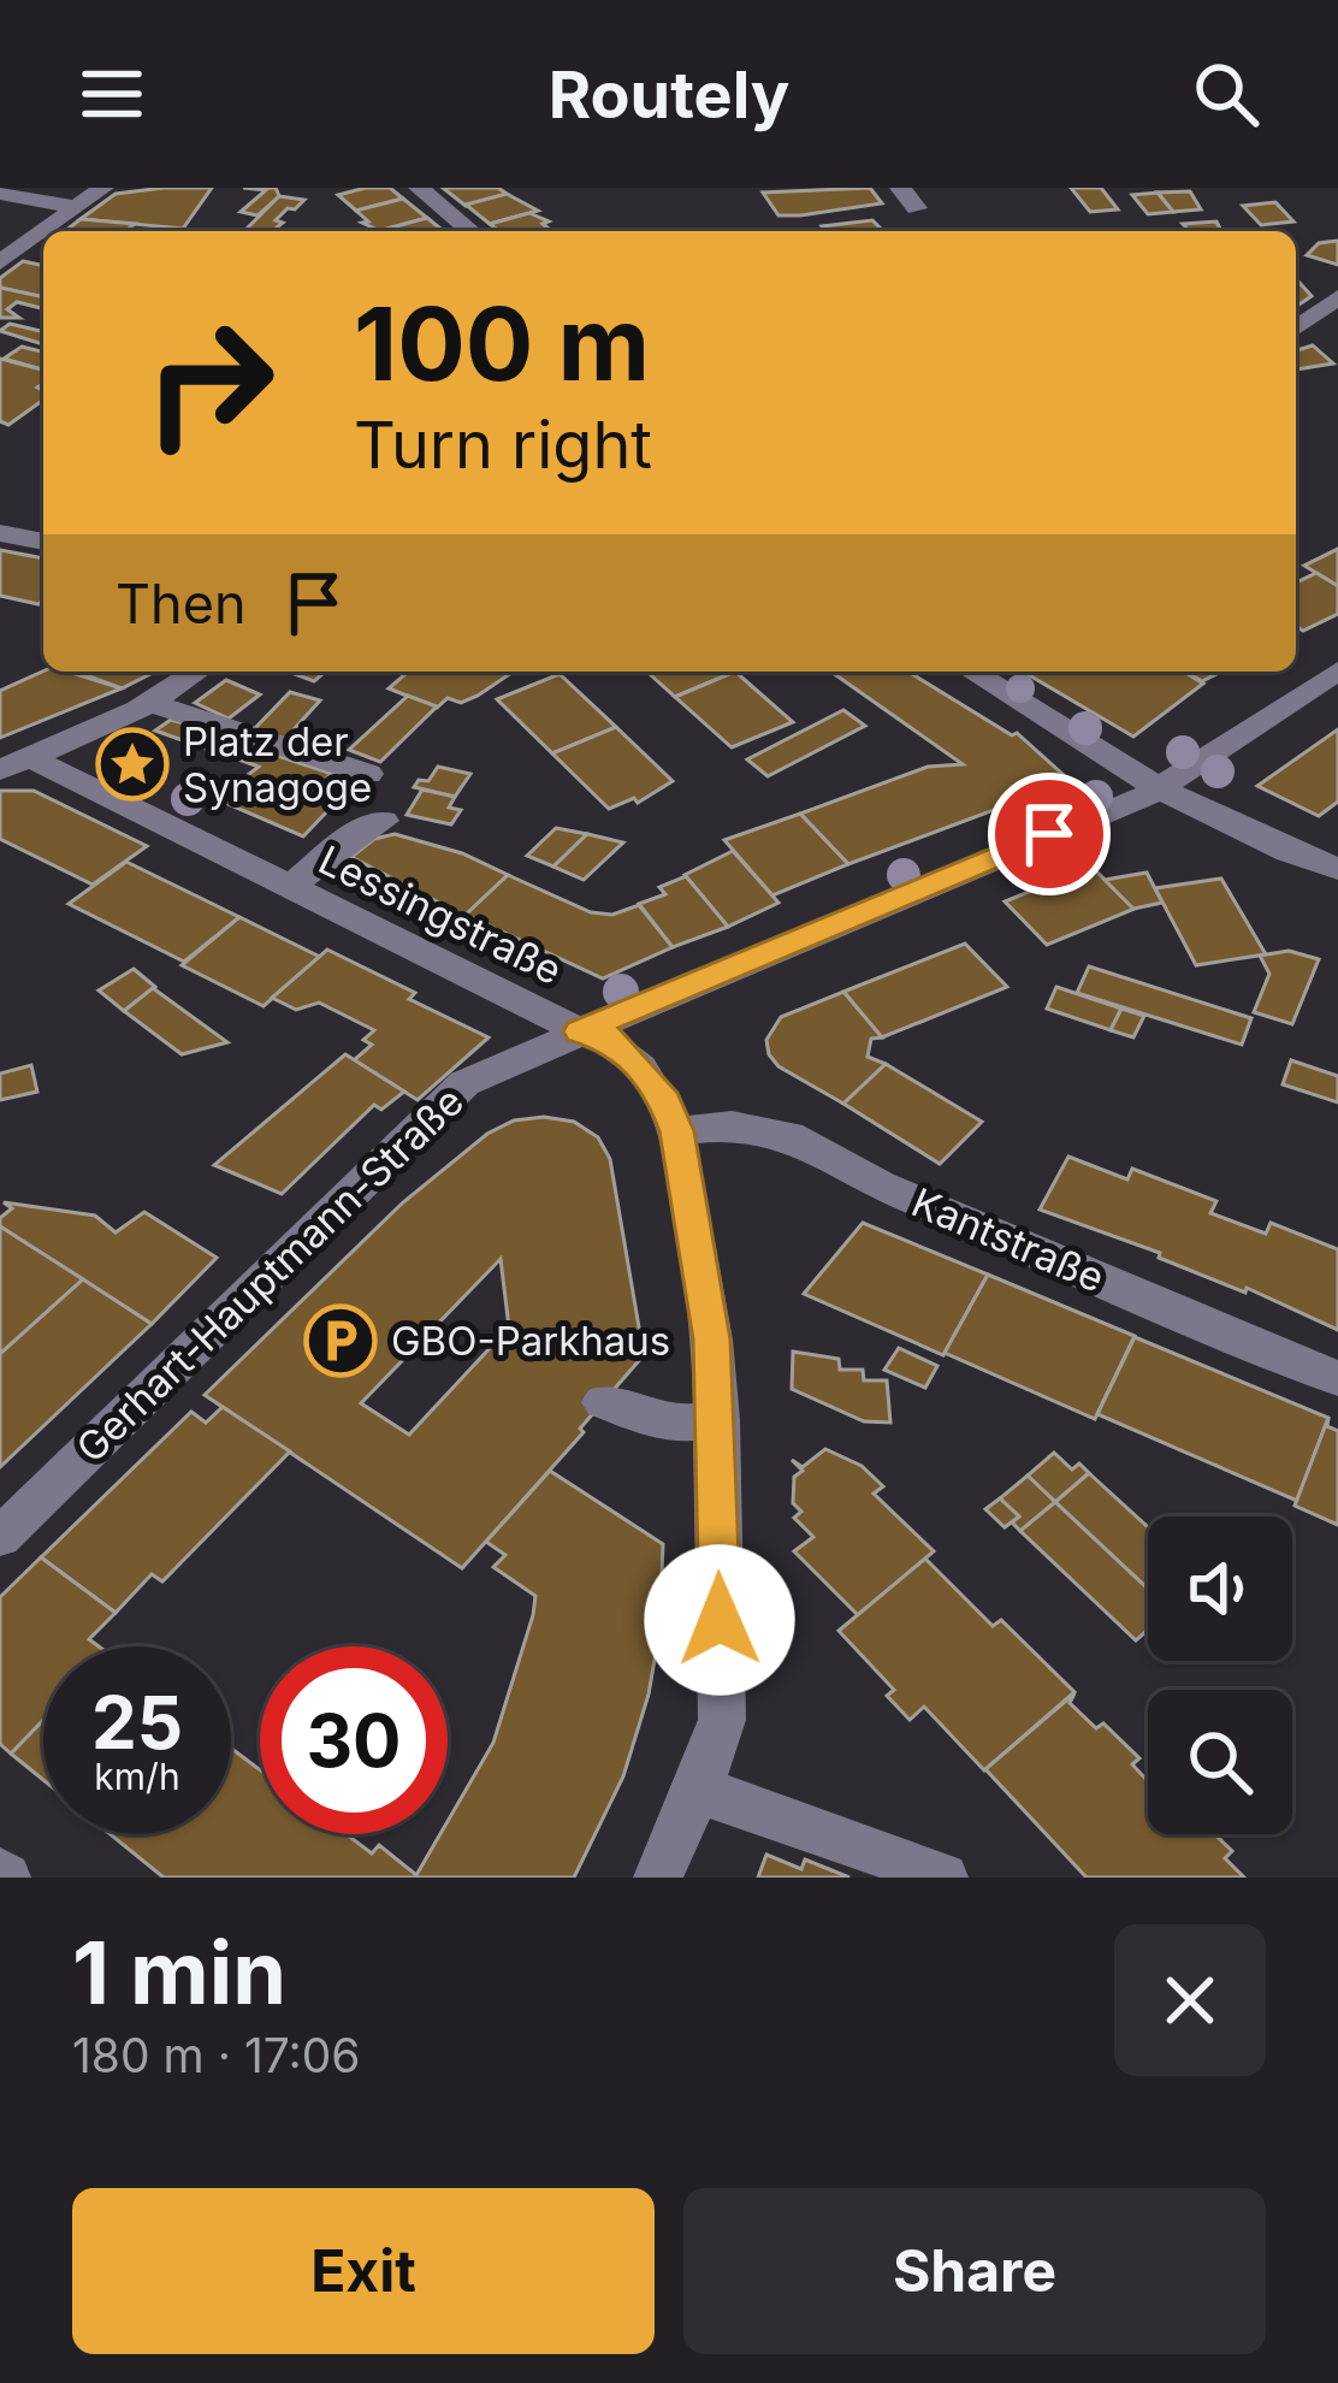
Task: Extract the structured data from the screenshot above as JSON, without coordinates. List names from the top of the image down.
{
  "streets": {
    "street": ["Lessingstraße", "Kantstraße", "Gerhart-Hauptmann-Straße"]
  },
  "crossings": [
    ["Lessingstraße", "Kantstraße"],
    ["Lessingstraße", "Gerhart-Hauptmann-Straße"]
  ],
  "places": {
    "place": ["Platz der Synagoge"],
    "parking": ["GBO-Parkhaus"]
  },
  "page": {
    "header": "Routely",
    "turn": ["100 m", "Turn right"],
    "then": "Then",
    "speed": "25 km/h",
    "limit": "30",
    "heading": ["1 min", "180 m · 17:06"],
    "buttons": ["Exit", "Share"]
  }
}
